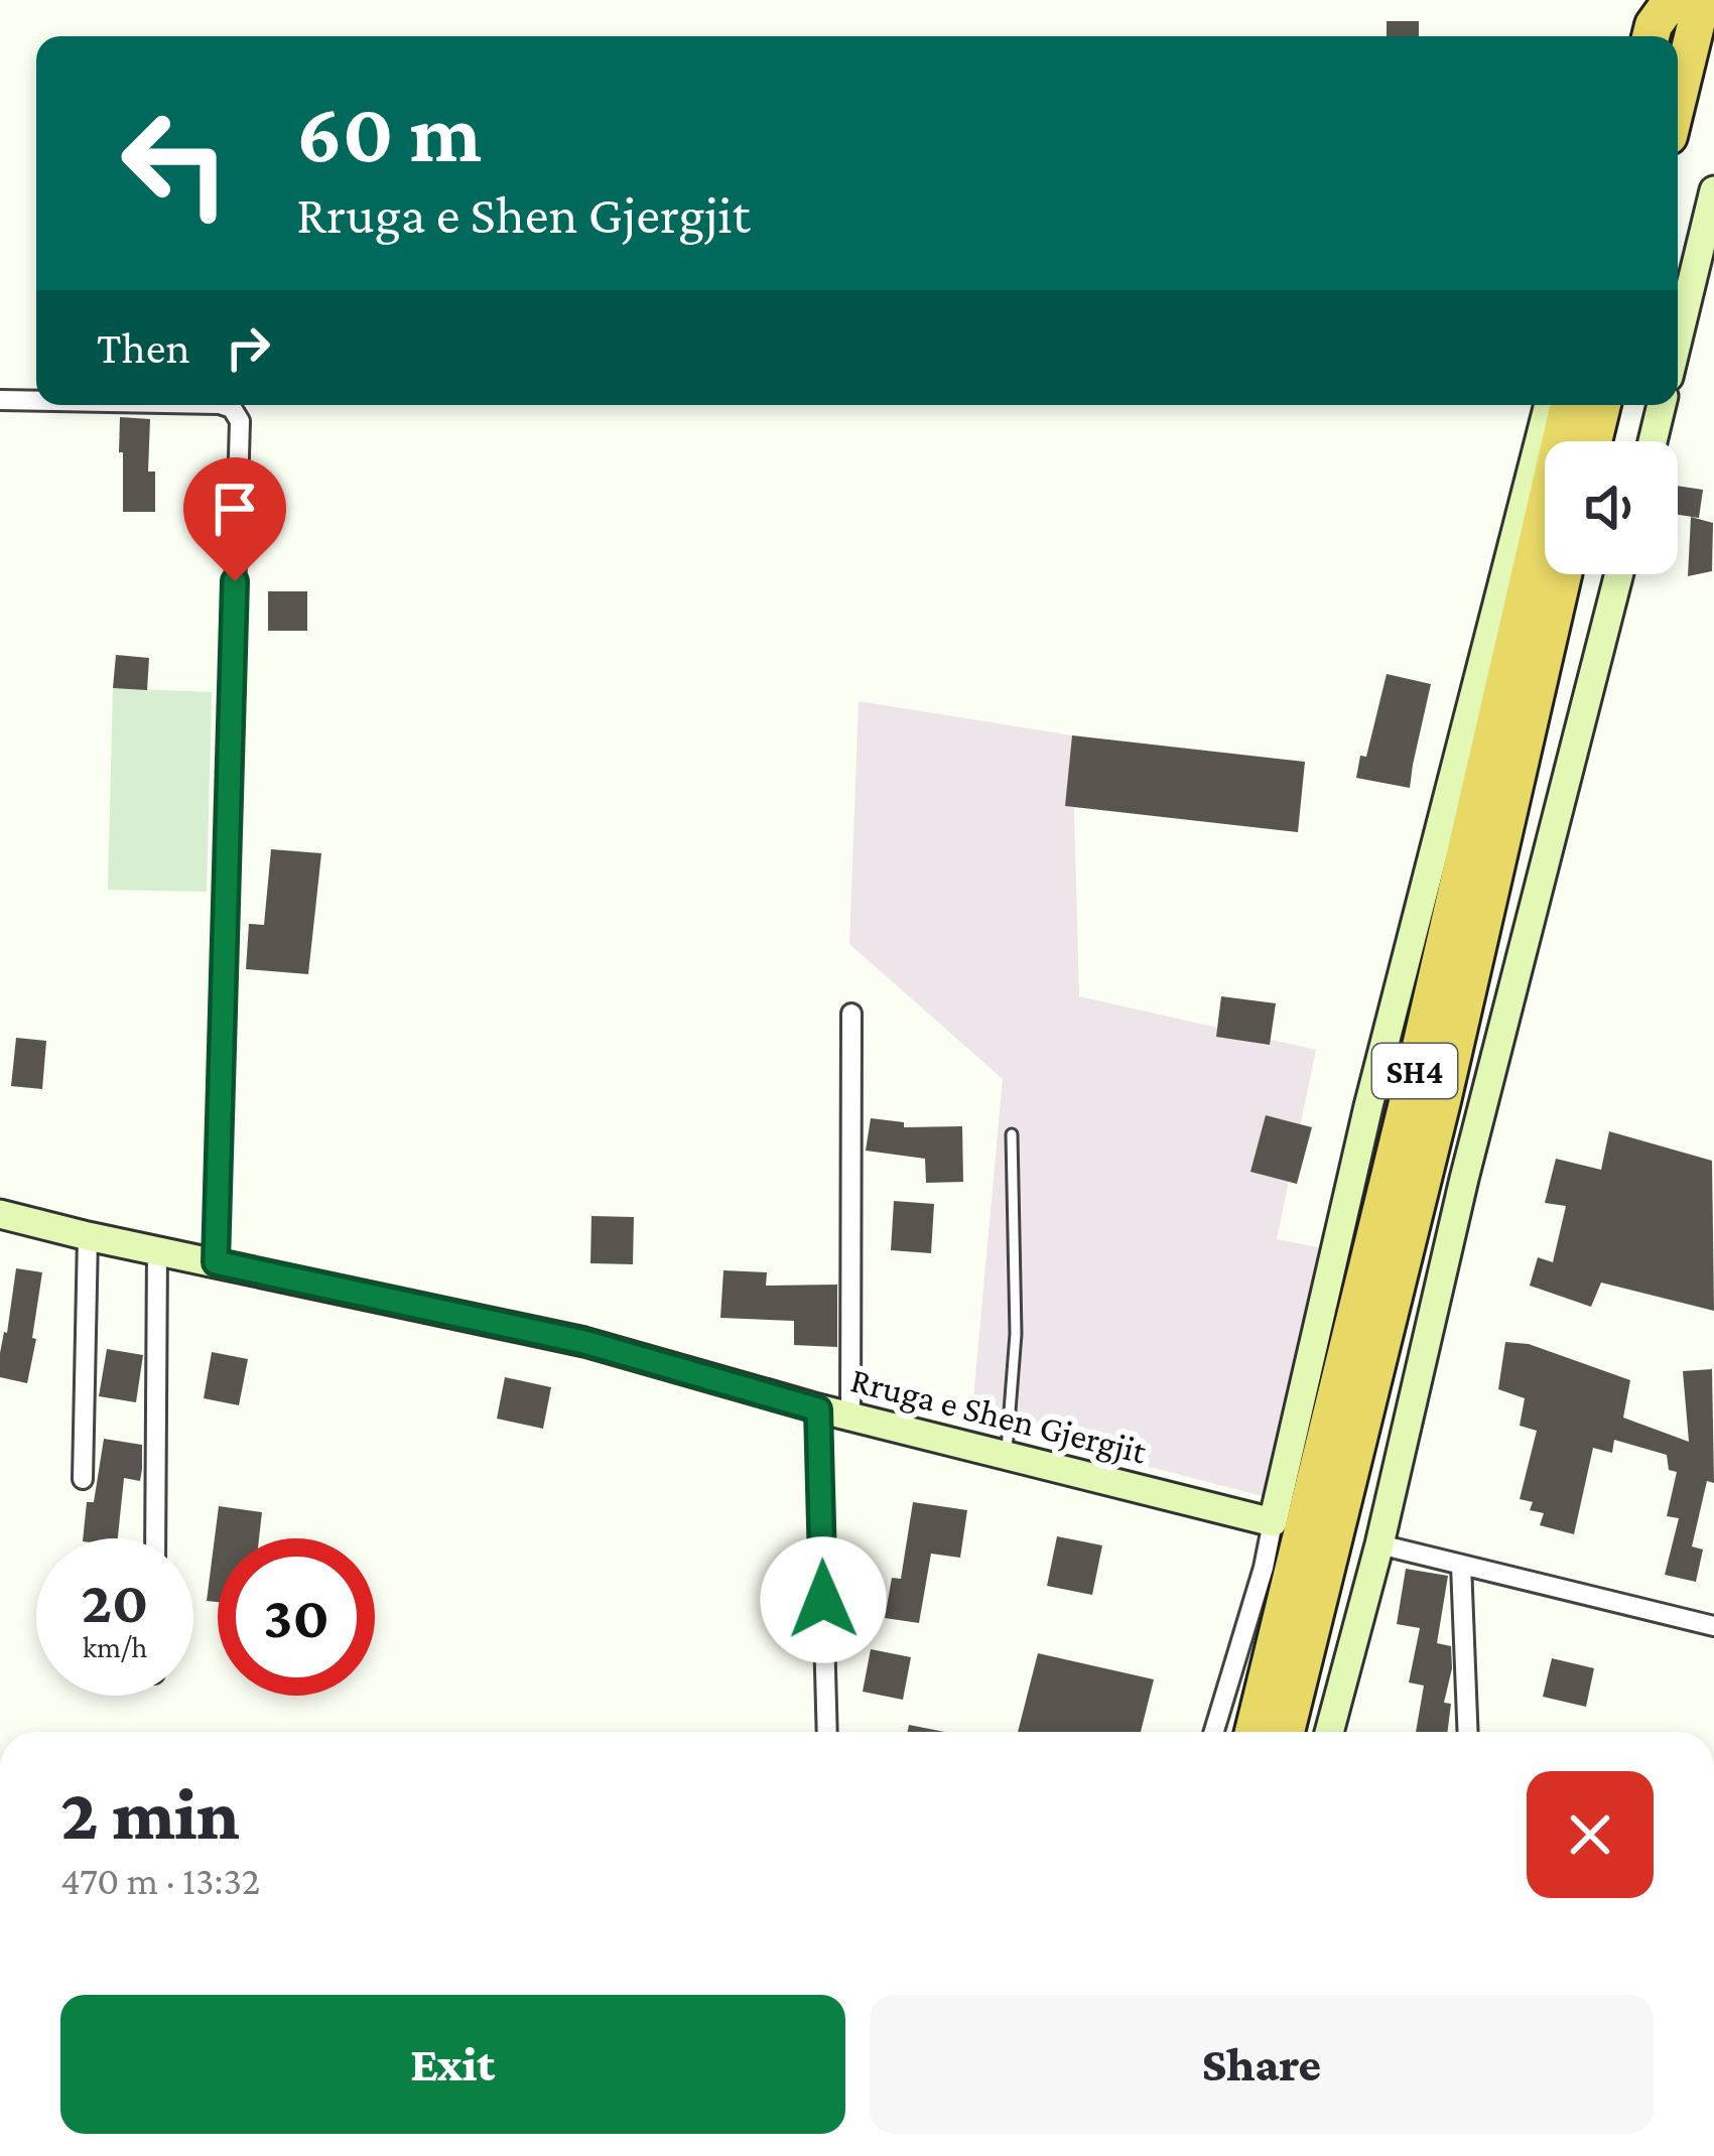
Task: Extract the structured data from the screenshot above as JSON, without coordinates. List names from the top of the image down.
{
  "streets": {
    "highway": ["SH4"],
    "street": ["Rruga e Shen Gjergjit"]
  },
  "page": {
    "turn": ["60 m", "Rruga e Shen Gjergjit"],
    "then": "Then",
    "speed": "20 km/h",
    "limit": "30",
    "heading": ["2 min", "470 m · 13:32"],
    "buttons": ["Exit", "Share"]
  }
}
